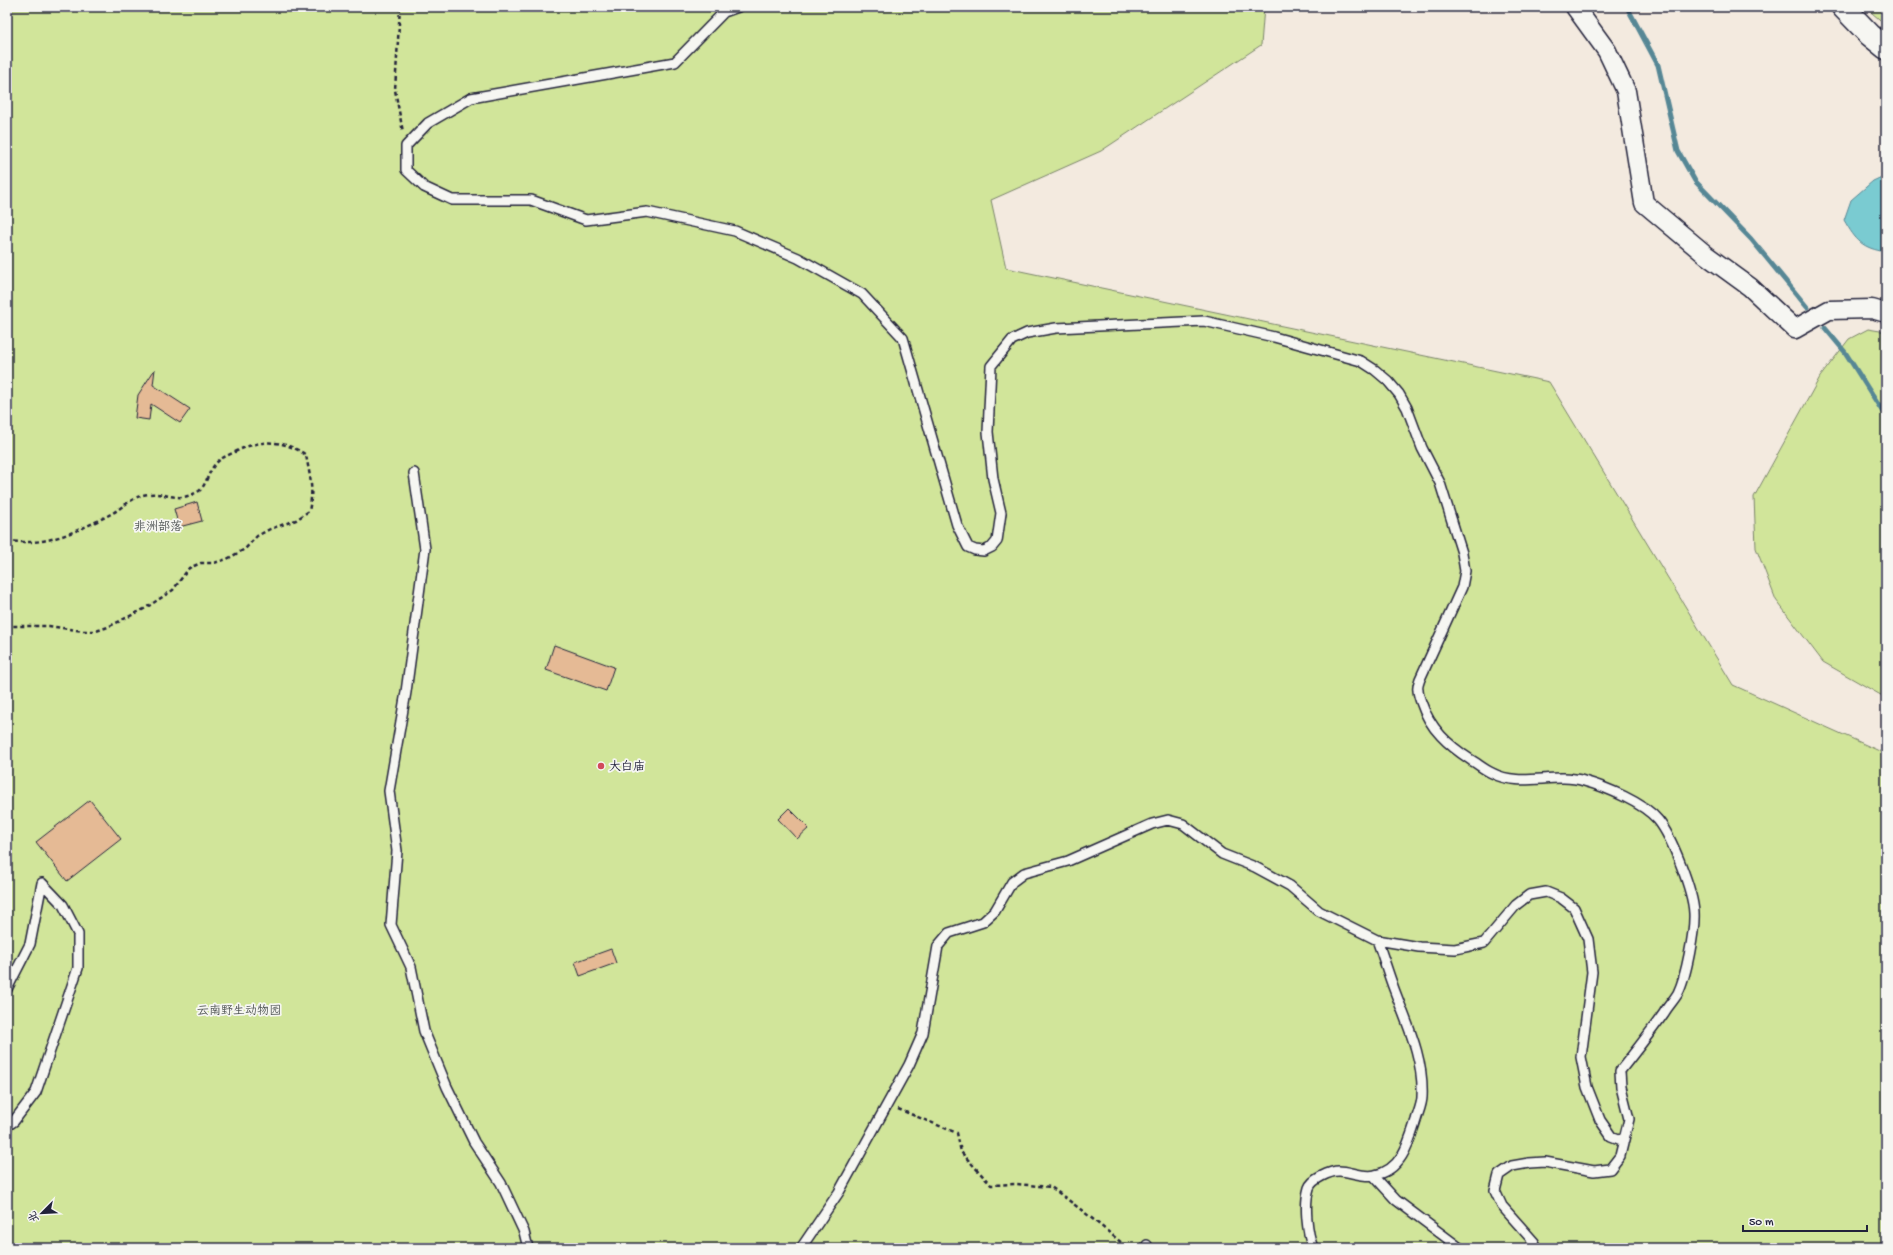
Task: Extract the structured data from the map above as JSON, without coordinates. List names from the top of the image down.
{
  "parks": ["非洲部落", "云南野生动物园"],
  "places": ["大白庙"],
  "scale_bar": "50 m",
  "north": "bottom left"
}
